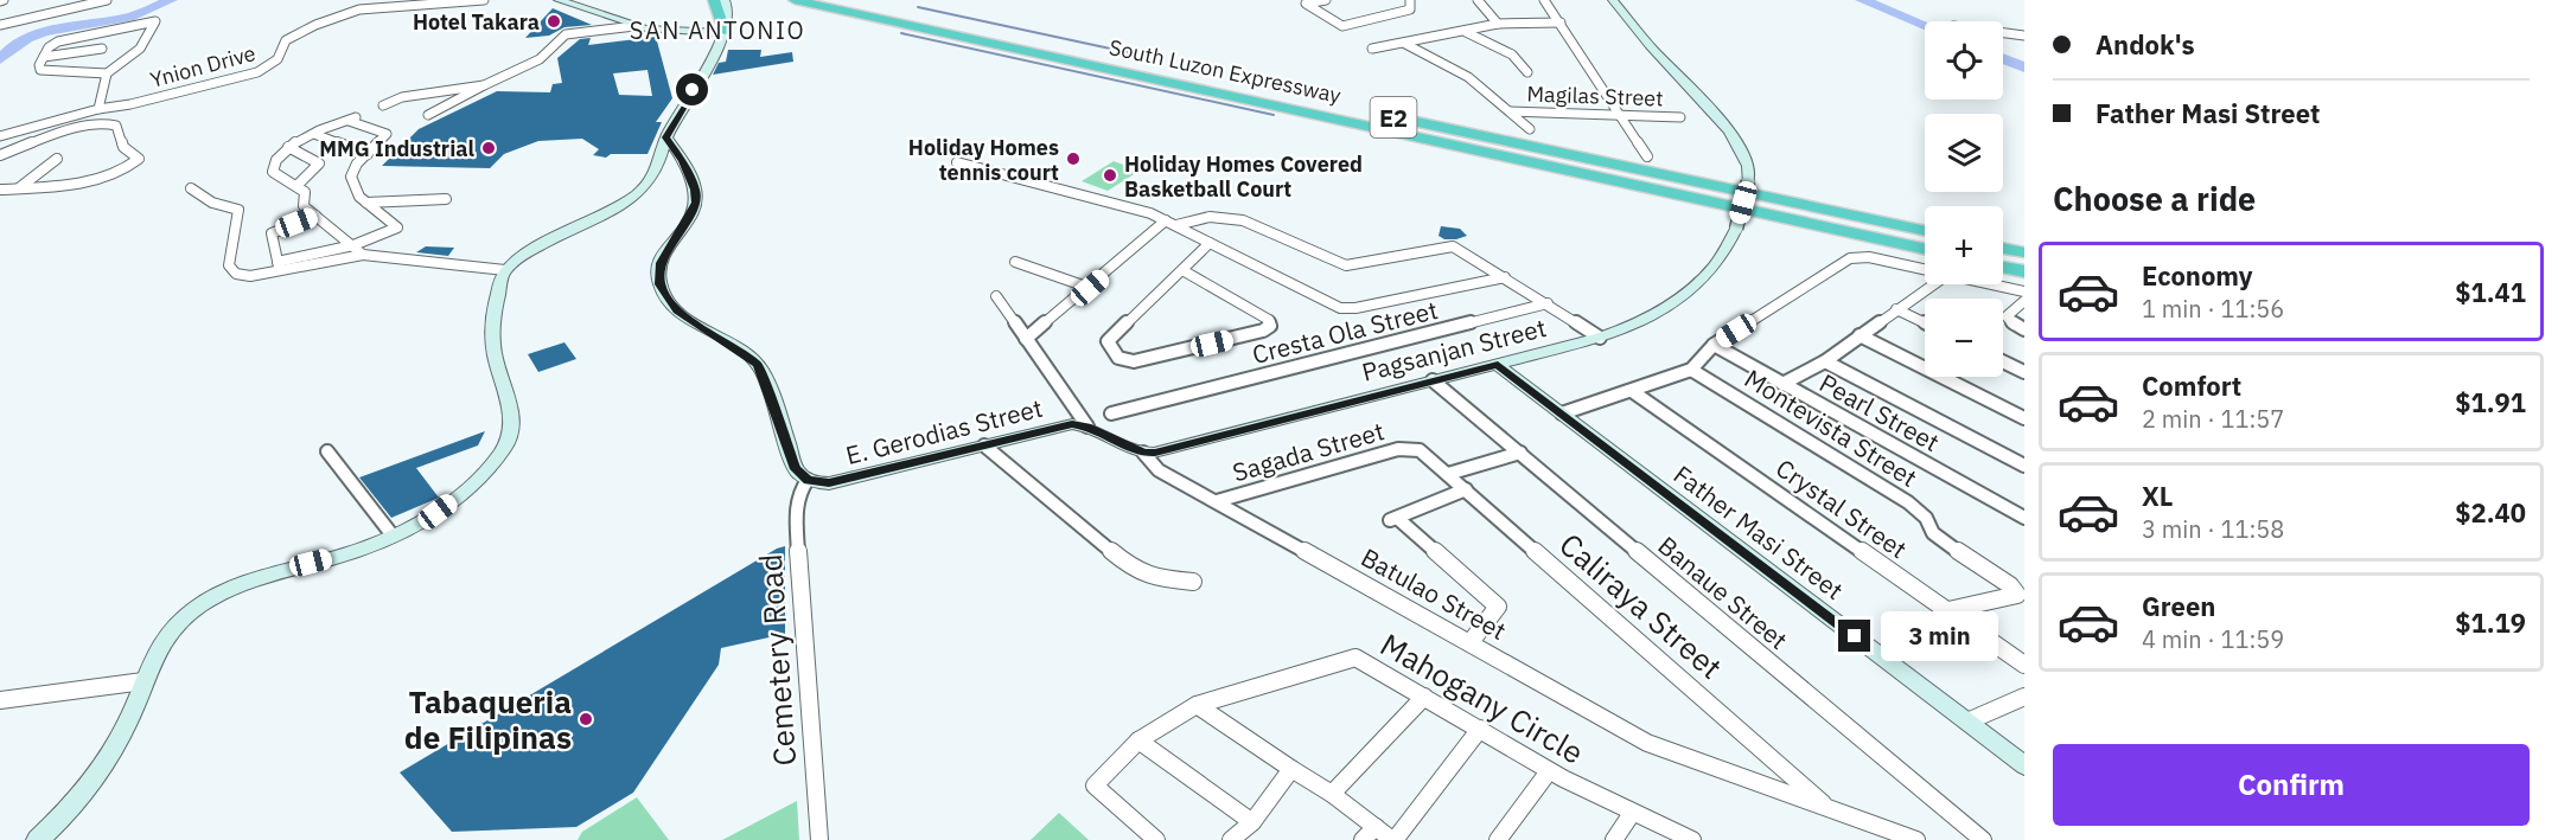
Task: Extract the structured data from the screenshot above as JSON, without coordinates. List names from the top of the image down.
{
  "streets": {
    "highway": ["South Luzon Expressway", "E2"],
    "street": [
      "Ynion Drive",
      "Magilas Street",
      "Cresta Ola Street",
      "Pagsanjan Street",
      "Pearl Street",
      "Montevista Street",
      "E. Gerodias Street",
      "Sagada Street",
      "Crystal Street",
      "Father Masi Street",
      "Banaue Street",
      "Batulao Street",
      "Caliraya Street",
      "Cemetery Road",
      "Mahogany Circle"
    ]
  },
  "crossings": [
    ["Pagsanjan Street", "Father Masi Street"],
    ["Pagsanjan Street", "Banaue Street"],
    ["Pagsanjan Street", "Batulao Street"],
    ["Montevista Street", "Crystal Street"],
    ["E. Gerodias Street", "Batulao Street"],
    ["E. Gerodias Street", "Cemetery Road"],
    ["Sagada Street", "Batulao Street"],
    ["Sagada Street", "Caliraya Street"],
    ["Batulao Street", "Caliraya Street"]
  ],
  "districts": ["SAN ANTONIO"],
  "places": [
    "Hotel Takara",
    "MMG Industrial",
    "Holiday Homes tennis court",
    "Holiday Homes Covered Basketball Court",
    "Tabaqueria de Filipinas"
  ],
  "page": {
    "banner": ["Andok's", "Father Masi Street"],
    "map_buttons": ["+", "−"],
    "heading": "Choose a ride",
    "list": [
      {
        "name": "Economy",
        "note": "1 min · 11:56",
        "value": "$1.41"
      },
      {
        "name": "Comfort",
        "note": "2 min · 11:57",
        "value": "$1.91"
      },
      {
        "name": "XL",
        "note": "3 min · 11:58",
        "value": "$2.40"
      },
      {
        "name": "Green",
        "note": "4 min · 11:59",
        "value": "$1.19"
      }
    ],
    "bubble": "3 min",
    "buttons": "Confirm"
  }
}
